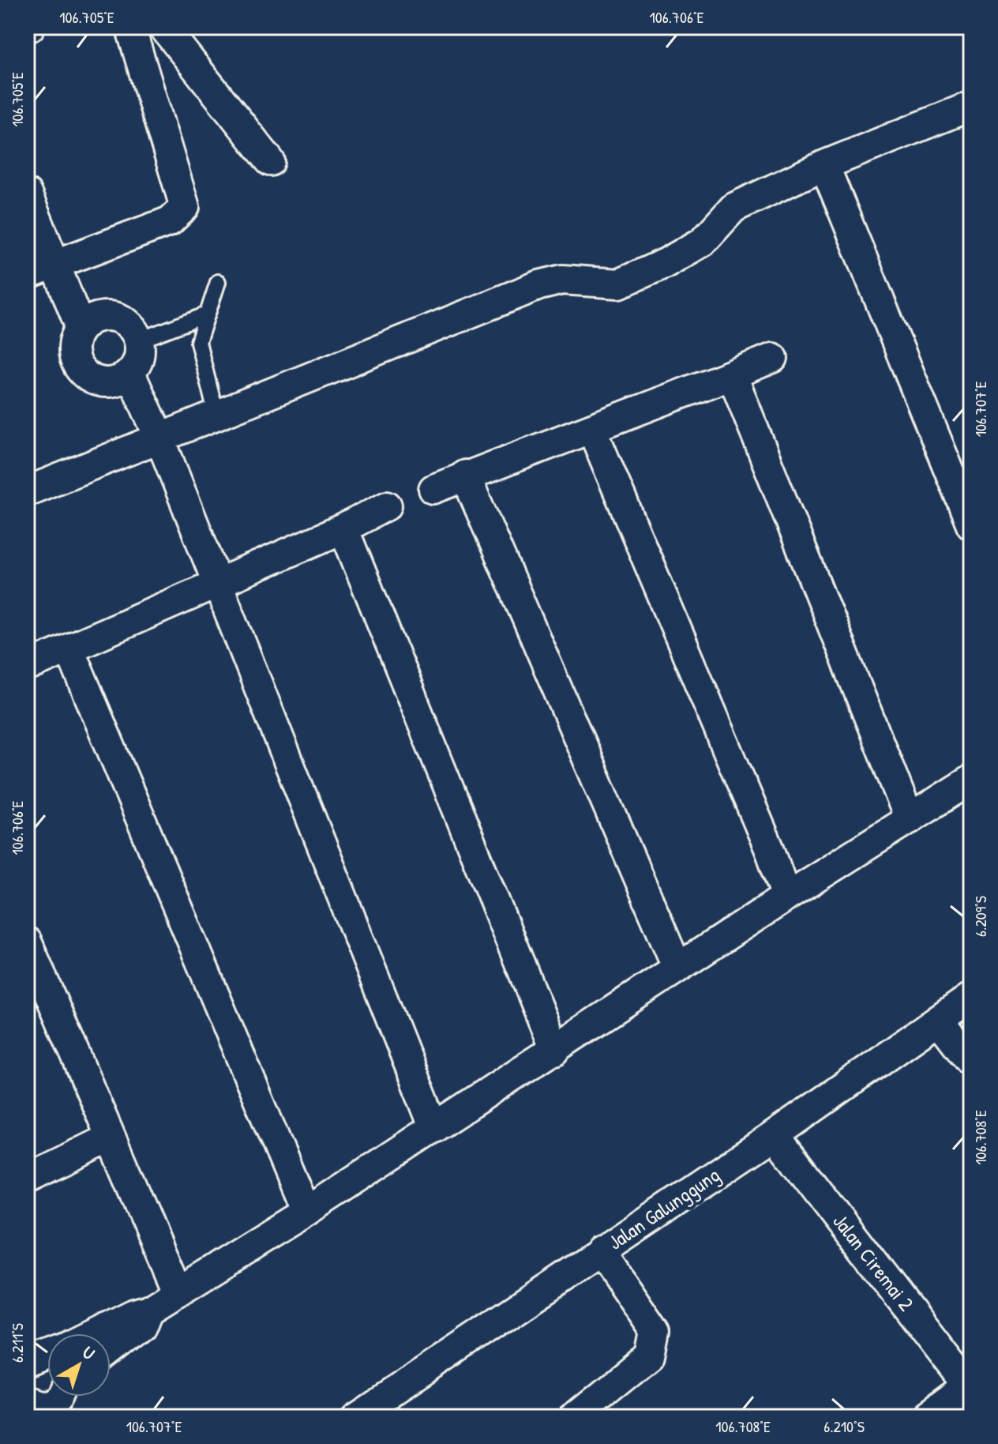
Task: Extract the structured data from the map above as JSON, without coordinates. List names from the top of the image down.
{
  "streets": {
    "street": ["Jalan Galunggung", "Jalan Ciremai 2"]
  },
  "crossings": [
    ["Jalan Galunggung", "Jalan Ciremai 2"]
  ],
  "north": "top right",
  "coordinates": [
    "106.705°E",
    "106.706°E",
    "106.707°E",
    "6.209°S",
    "106.708°E",
    "6.211°S",
    "6.210°S"
  ]
}
